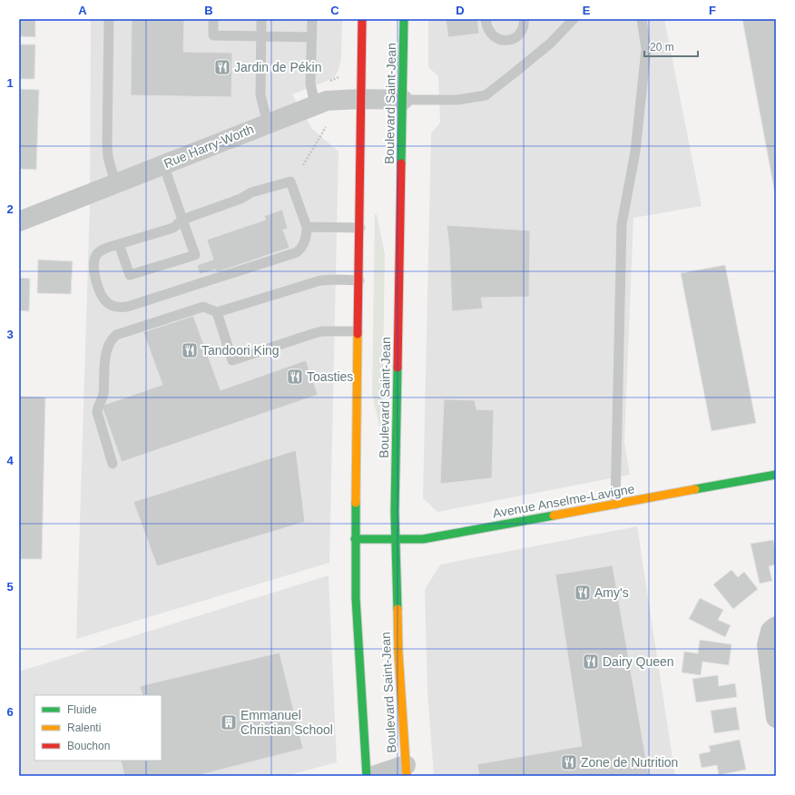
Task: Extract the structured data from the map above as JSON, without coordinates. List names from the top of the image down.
{
  "streets": {
    "main road": ["Boulevard Saint-Jean", "Avenue Anselme-Lavigne"],
    "street": ["Rue Harry-Worth"]
  },
  "crossings": [
    ["Boulevard Saint-Jean", "Rue Harry-Worth"],
    ["Boulevard Saint-Jean", "Avenue Anselme-Lavigne"]
  ],
  "places": {
    "restaurant": [
      "Jardin de Pékin",
      "Tandoori King",
      "Toasties",
      "Amy's",
      "Dairy Queen",
      "Zone de Nutrition"
    ],
    "building": ["Emmanuel Christian School"]
  },
  "legend": ["Fluide", "Ralenti", "Bouchon"],
  "scale_bar": "20 m",
  "grid": {
    "columns": [
      "A",
      "B",
      "C",
      "D",
      "E",
      "F"
    ],
    "rows": [
      "1",
      "2",
      "3",
      "4",
      "5",
      "6"
    ]
  }
}
